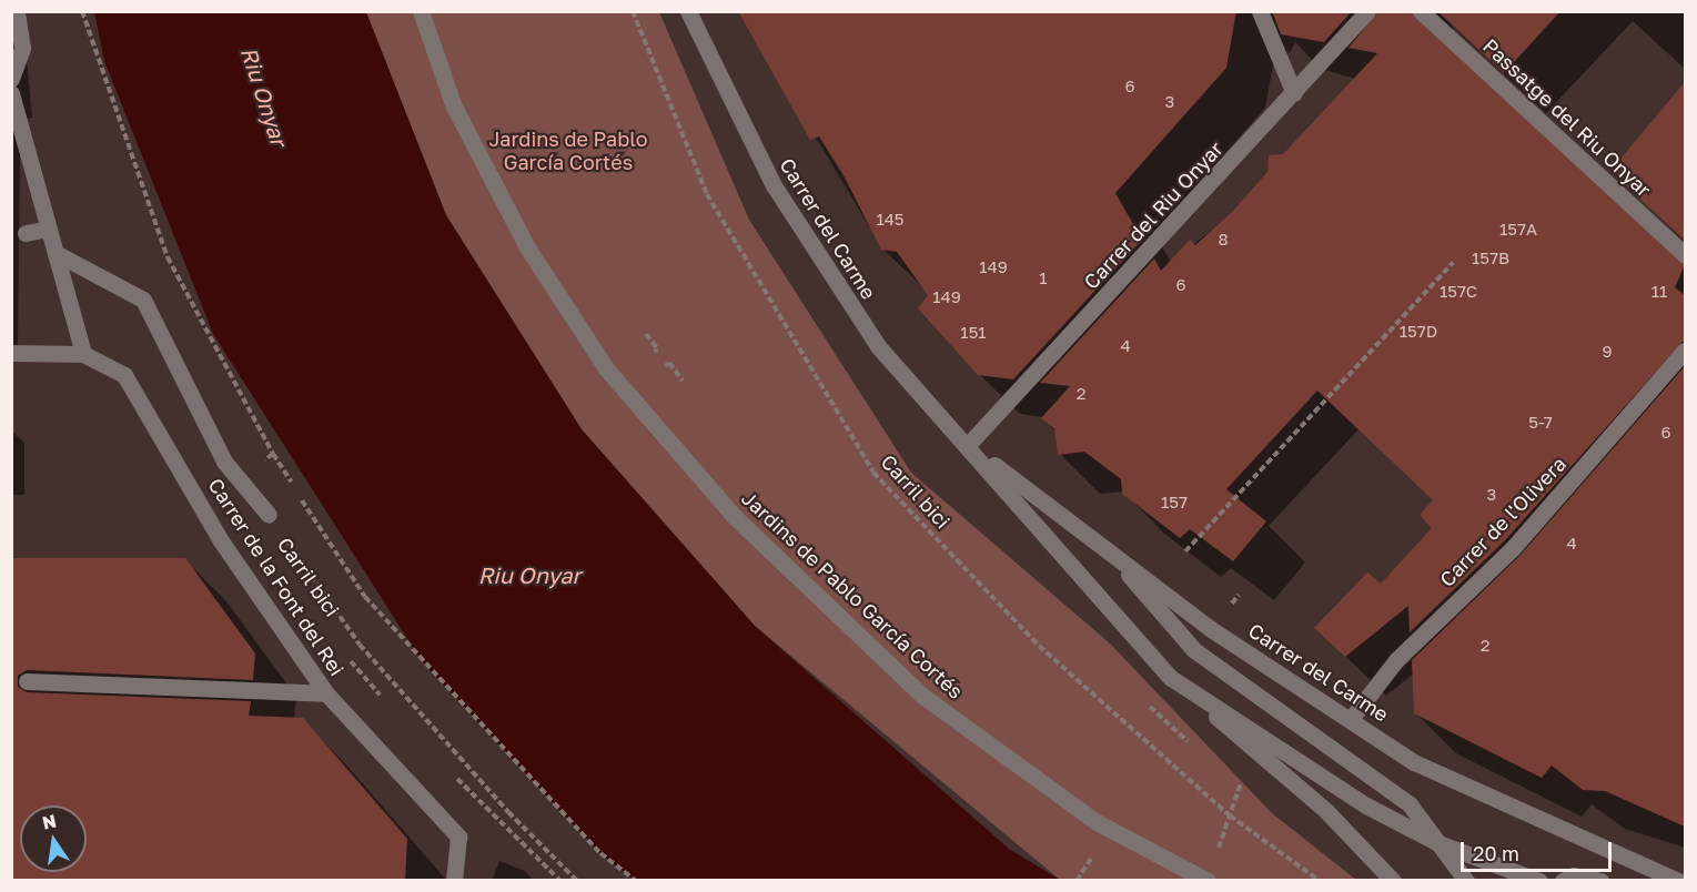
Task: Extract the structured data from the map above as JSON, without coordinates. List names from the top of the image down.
{
  "streets": {
    "street": [
      "Passatge del Riu Onyar",
      "Carrer del Riu Onyar",
      "Carrer del Carme",
      "Carrer de l'Olivera",
      "Carrer de la Font del Rei",
      "Jardins de Pablo García Cortés"
    ],
    "path": ["Carril bici"]
  },
  "crossings": [
    ["Carrer del Riu Onyar", "Carrer del Carme"],
    ["Carrer del Carme", "Carrer de l'Olivera"]
  ],
  "water": ["Riu Onyar"],
  "parks": ["Jardins de Pablo García Cortés"],
  "house_numbers": [
    "6",
    "3",
    "145",
    "157A",
    "8",
    "157B",
    "149",
    "1",
    "6",
    "157C",
    "11",
    "149",
    "157D",
    "151",
    "4",
    "9",
    "2",
    "5-7",
    "6",
    "3",
    "157",
    "4",
    "2"
  ],
  "scale_bar": "20 m",
  "north": "top"
}
